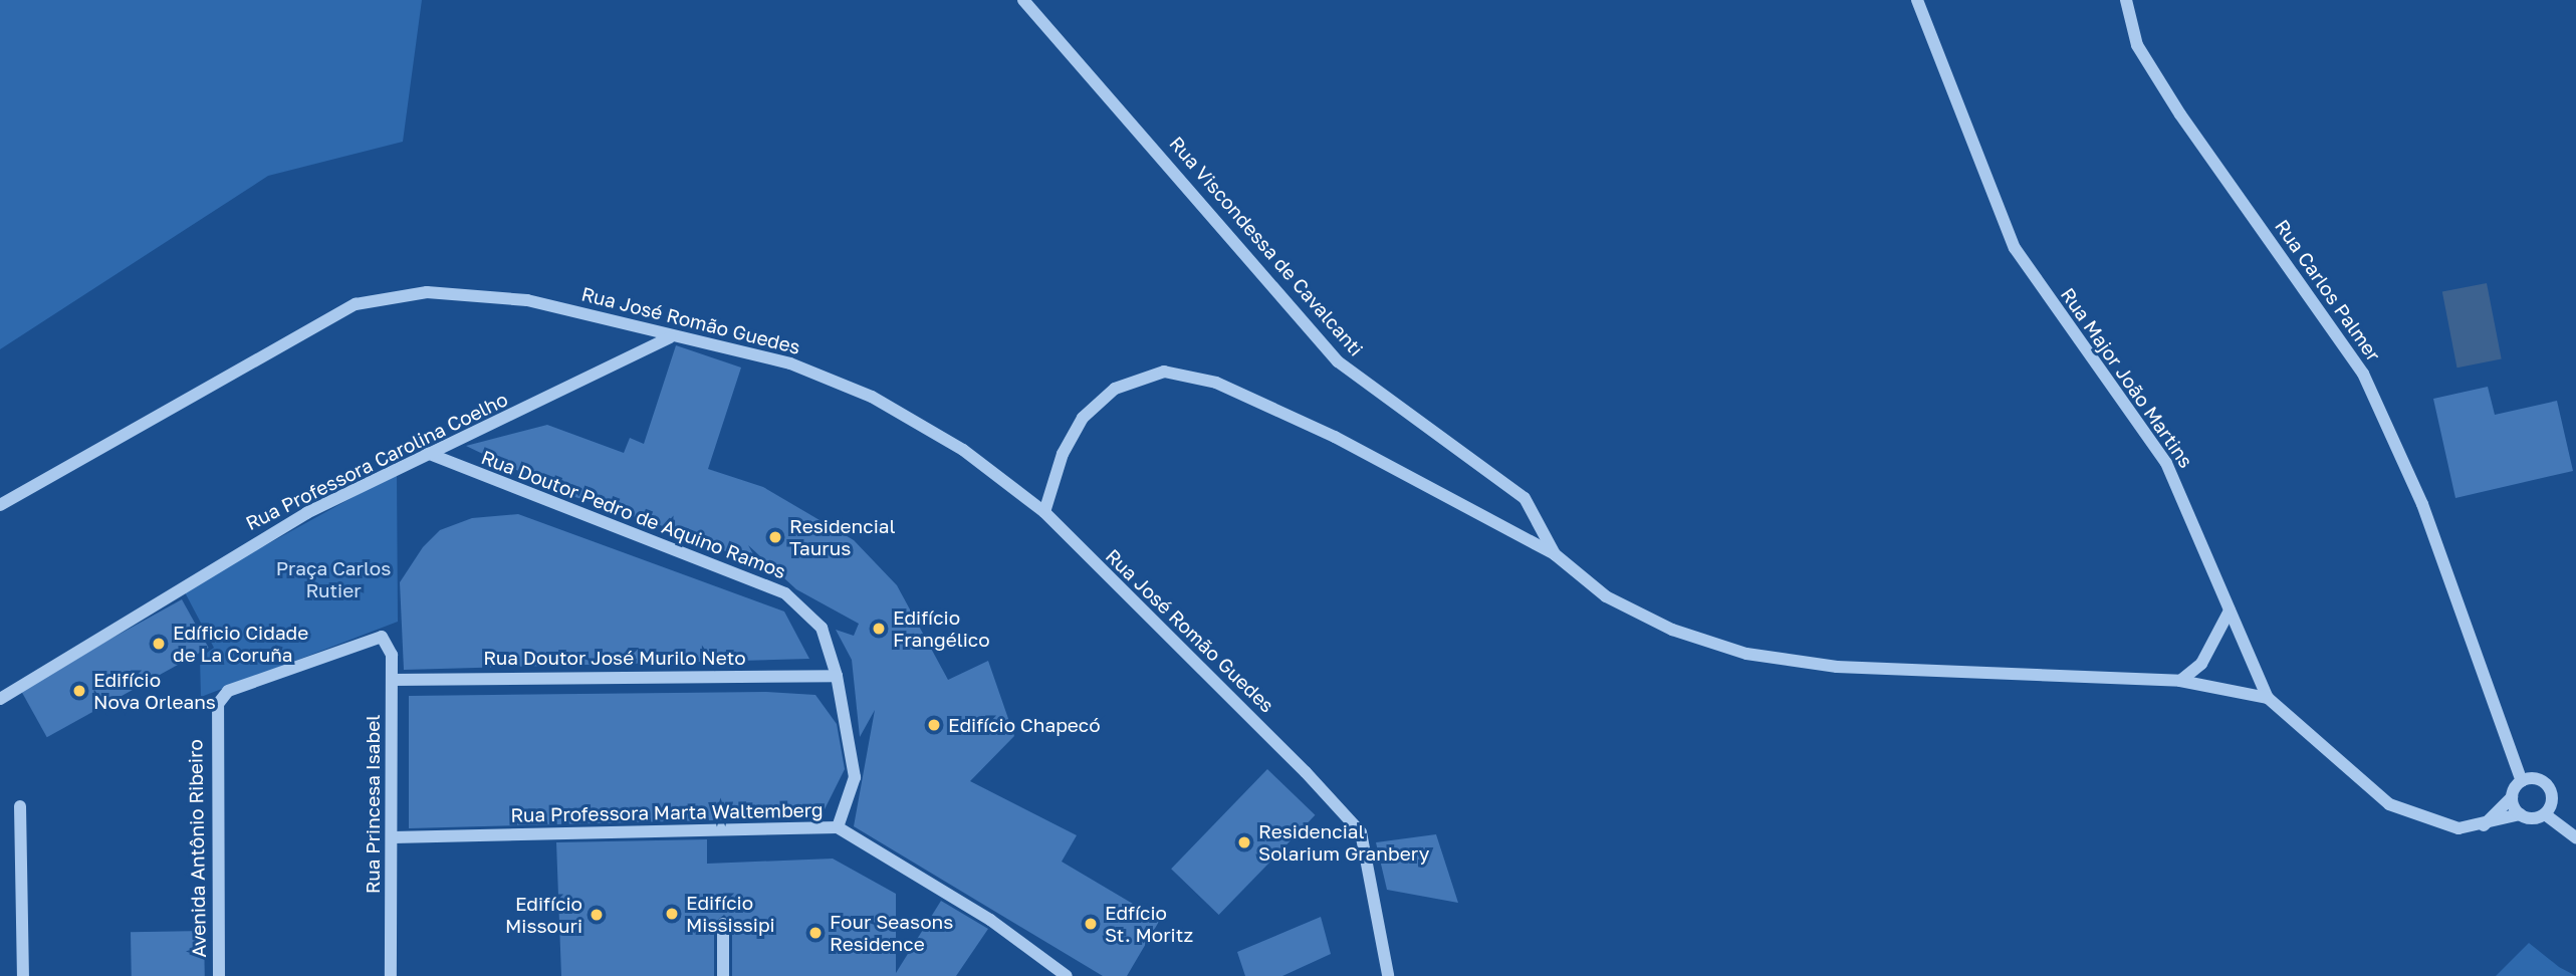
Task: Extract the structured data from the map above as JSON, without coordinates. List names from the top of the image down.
{
  "streets": {
    "street": [
      "Rua Viscondessa de Cavalcanti",
      "Rua Carlos Palmer",
      "Rua José Romão Guedes",
      "Rua Major João Martins",
      "Rua Professora Carolina Coelho",
      "Rua Doutor Pedro de Aquino Ramos",
      "Rua Doutor José Murilo Neto",
      "Rua Princesa Isabel",
      "Rua Professora Marta Waltemberg",
      "Avenida Antônio Ribeiro"
    ]
  },
  "crossings": [
    ["Rua Carlos Palmer", "Rua Major João Martins"],
    ["Rua José Romão Guedes", "Rua Professora Carolina Coelho"],
    ["Rua Professora Carolina Coelho", "Rua Doutor Pedro de Aquino Ramos"],
    ["Rua Doutor Pedro de Aquino Ramos", "Rua Doutor José Murilo Neto"],
    ["Rua Doutor Pedro de Aquino Ramos", "Rua Professora Marta Waltemberg"],
    ["Rua Doutor José Murilo Neto", "Rua Princesa Isabel"],
    ["Rua Princesa Isabel", "Rua Professora Marta Waltemberg"],
    ["Rua Princesa Isabel", "Avenida Antônio Ribeiro"]
  ],
  "parks": ["Praça Carlos Rutier"],
  "places": [
    "Residencial Taurus",
    "Edifício Frangélico",
    "Edíficio Cidade de La Coruña",
    "Edifício Nova Orleans",
    "Edifício Chapecó",
    "Residencial Solarium Granbery",
    "Edifício Mississipi",
    "Edifício Missouri",
    "Edfício St. Moritz",
    "Four Seasons Residence"
  ]
}
